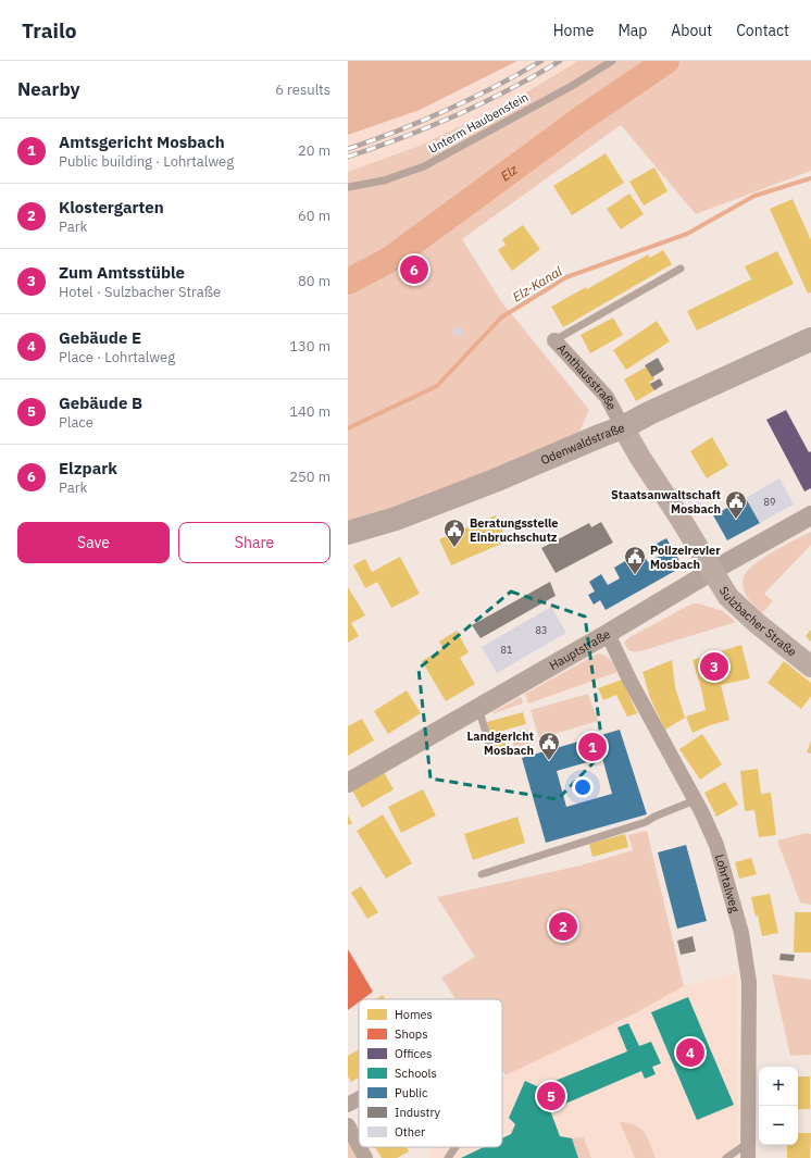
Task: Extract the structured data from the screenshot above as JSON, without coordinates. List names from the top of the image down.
{
  "streets": {
    "main road": ["Amthausstraße", "Odenwaldstraße", "Sulzbacher Straße"],
    "street": ["Hauptstraße", "Lohrtalweg"],
    "lane": ["Unterm Haubenstein"]
  },
  "crossings": [
    ["Amthausstraße", "Odenwaldstraße"],
    ["Amthausstraße", "Sulzbacher Straße"],
    ["Amthausstraße", "Hauptstraße"],
    ["Sulzbacher Straße", "Hauptstraße"],
    ["Hauptstraße", "Lohrtalweg"]
  ],
  "water": ["Elz", "Elz-Kanal"],
  "places": {
    "public building": [
      "Staatsanwaltschaft Mosbach",
      "Beratungsstelle Einbruchschutz",
      "Polizeirevier Mosbach",
      "Landgericht Mosbach"
    ]
  },
  "house_numbers": ["89", "83", "81"],
  "legend": [
    "Homes",
    "Shops",
    "Offices",
    "Schools",
    "Public",
    "Industry",
    "Other"
  ],
  "page": {
    "header": "Trailo",
    "nav": [
      "Home",
      "Map",
      "About",
      "Contact"
    ],
    "heading": ["Nearby", "6 results"],
    "list": [
      {
        "mark": "1",
        "name": "Amtsgericht Mosbach",
        "note": "Public building · Lohrtalweg",
        "value": "20 m"
      },
      {
        "mark": "2",
        "name": "Klostergarten",
        "note": "Park",
        "value": "60 m"
      },
      {
        "mark": "3",
        "name": "Zum Amtsstüble",
        "note": "Hotel · Sulzbacher Straße",
        "value": "80 m"
      },
      {
        "mark": "4",
        "name": "Gebäude E",
        "note": "Place · Lohrtalweg",
        "value": "130 m"
      },
      {
        "mark": "5",
        "name": "Gebäude B",
        "note": "Place",
        "value": "140 m"
      },
      {
        "mark": "6",
        "name": "Elzpark",
        "note": "Park",
        "value": "250 m"
      }
    ],
    "pins": [
      "6",
      "3",
      "1",
      "2",
      "4",
      "5"
    ],
    "buttons": ["Save", "Share"],
    "map_buttons": ["+", "−"]
  }
}
